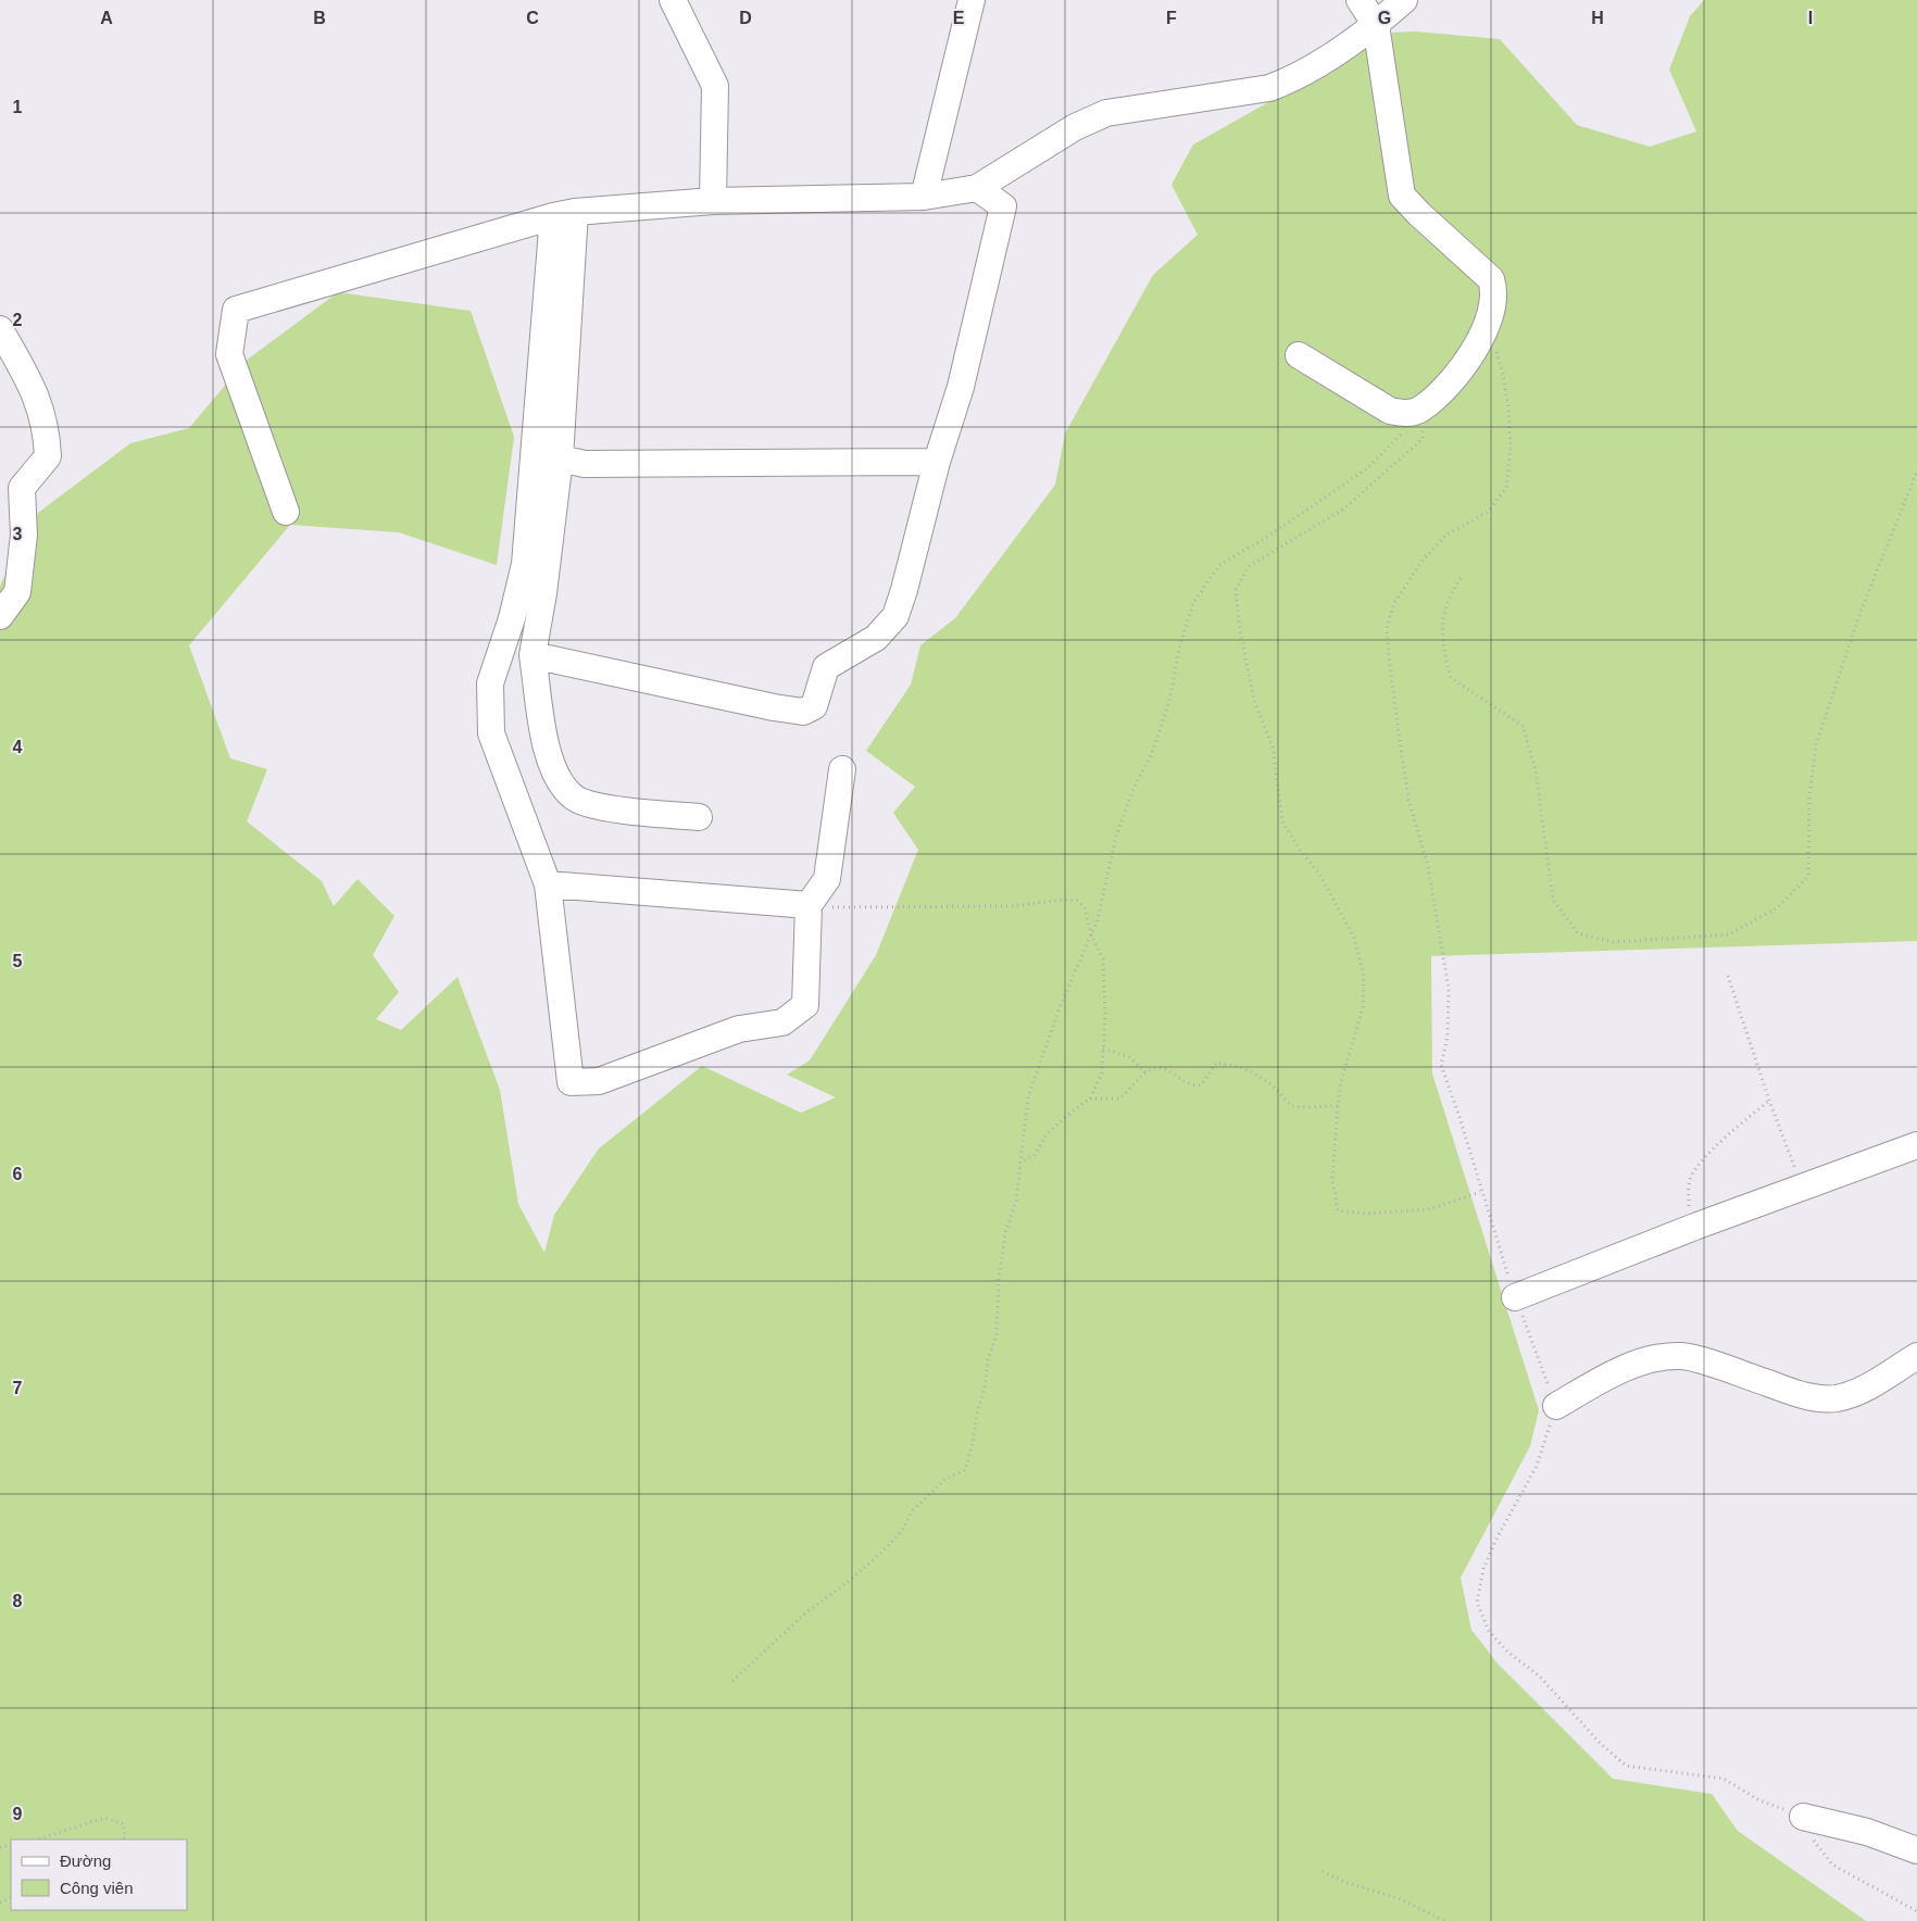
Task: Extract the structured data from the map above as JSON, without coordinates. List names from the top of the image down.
{
  "legend": ["Đường", "Công viên"],
  "grid": {
    "columns": [
      "A",
      "B",
      "C",
      "D",
      "E",
      "F",
      "G",
      "H",
      "I"
    ],
    "rows": [
      "1",
      "2",
      "3",
      "4",
      "5",
      "6",
      "7",
      "8",
      "9"
    ]
  }
}
